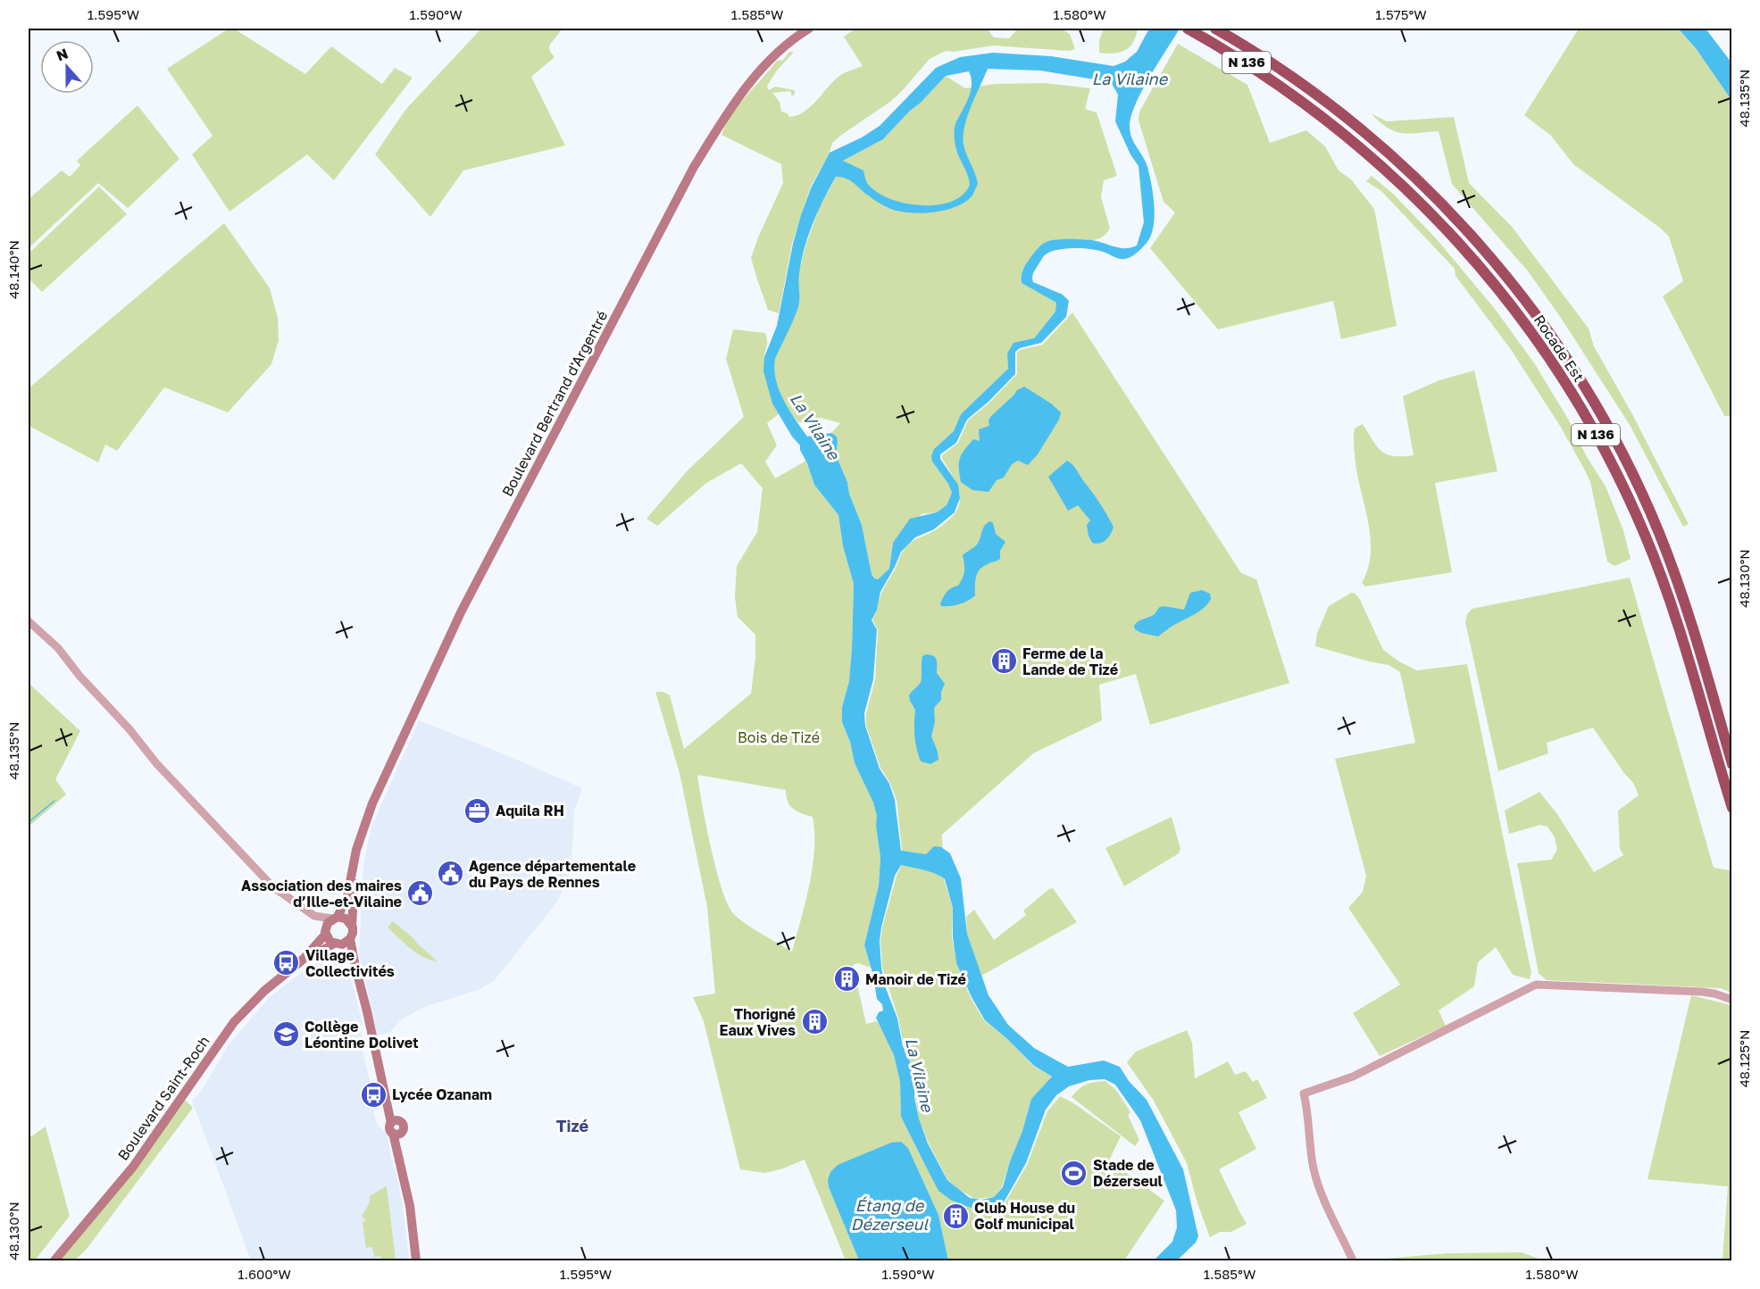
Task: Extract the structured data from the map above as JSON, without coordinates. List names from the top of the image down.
{
  "streets": {
    "highway": ["N 136", "Rocade Est"],
    "main road": ["Boulevard Bertrand d'Argentré", "Boulevard Saint-Roch"]
  },
  "districts": ["Tizé"],
  "water": ["La Vilaine", "Étang de Dézerseul"],
  "parks": ["Bois de Tizé"],
  "places": {
    "building": [
      "Ferme de la Lande de Tizé",
      "Manoir de Tizé",
      "Thorigné Eaux Vives",
      "Club House du Golf municipal"
    ],
    "office": ["Aquila RH"],
    "public building": ["Agence départementale du Pays de Rennes", "Association des maires d’Ille-et-Vilaine"],
    "bus stop": ["Village Collectivités", "Lycée Ozanam"],
    "school or university": ["Collège Léontine Dolivet"],
    "sports": ["Stade de Dézerseul"]
  },
  "north": "top",
  "coordinates": [
    "1.595°W",
    "1.590°W",
    "1.585°W",
    "1.580°W",
    "1.575°W",
    "48.135°N",
    "48.140°N",
    "48.130°N",
    "48.125°N",
    "1.600°W"
  ]
}
